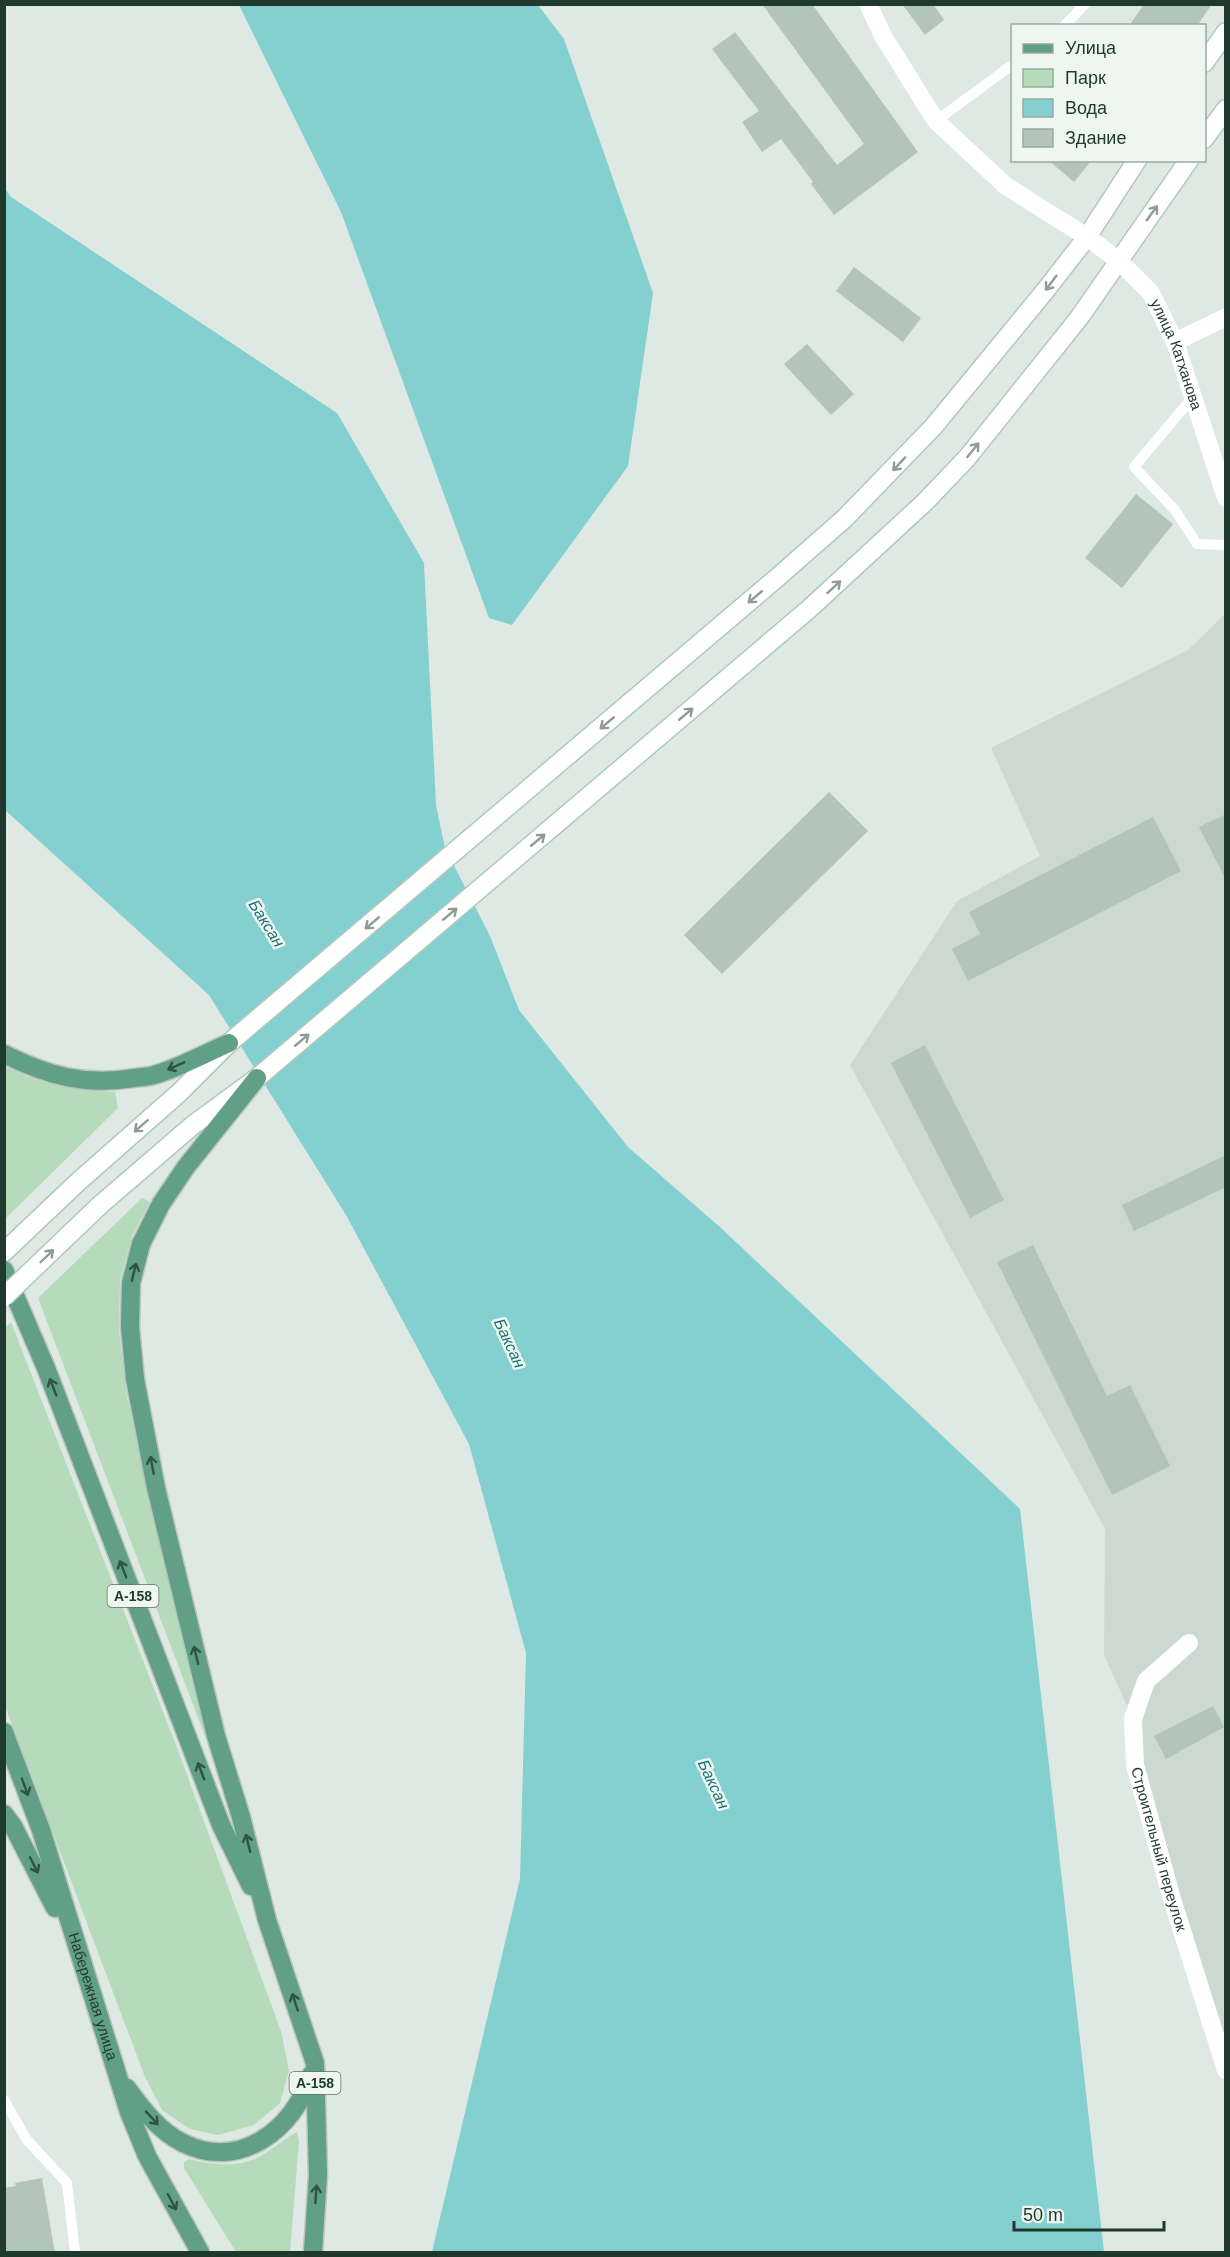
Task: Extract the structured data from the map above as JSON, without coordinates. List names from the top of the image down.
{
  "streets": {
    "main road": [
      "улица Катханова",
      "А-158",
      "Строительный переулок",
      "Набережная улица"
    ]
  },
  "water": ["Баксан"],
  "legend": [
    "Улица",
    "Парк",
    "Вода",
    "Здание"
  ],
  "scale_bar": "50 m"
}
